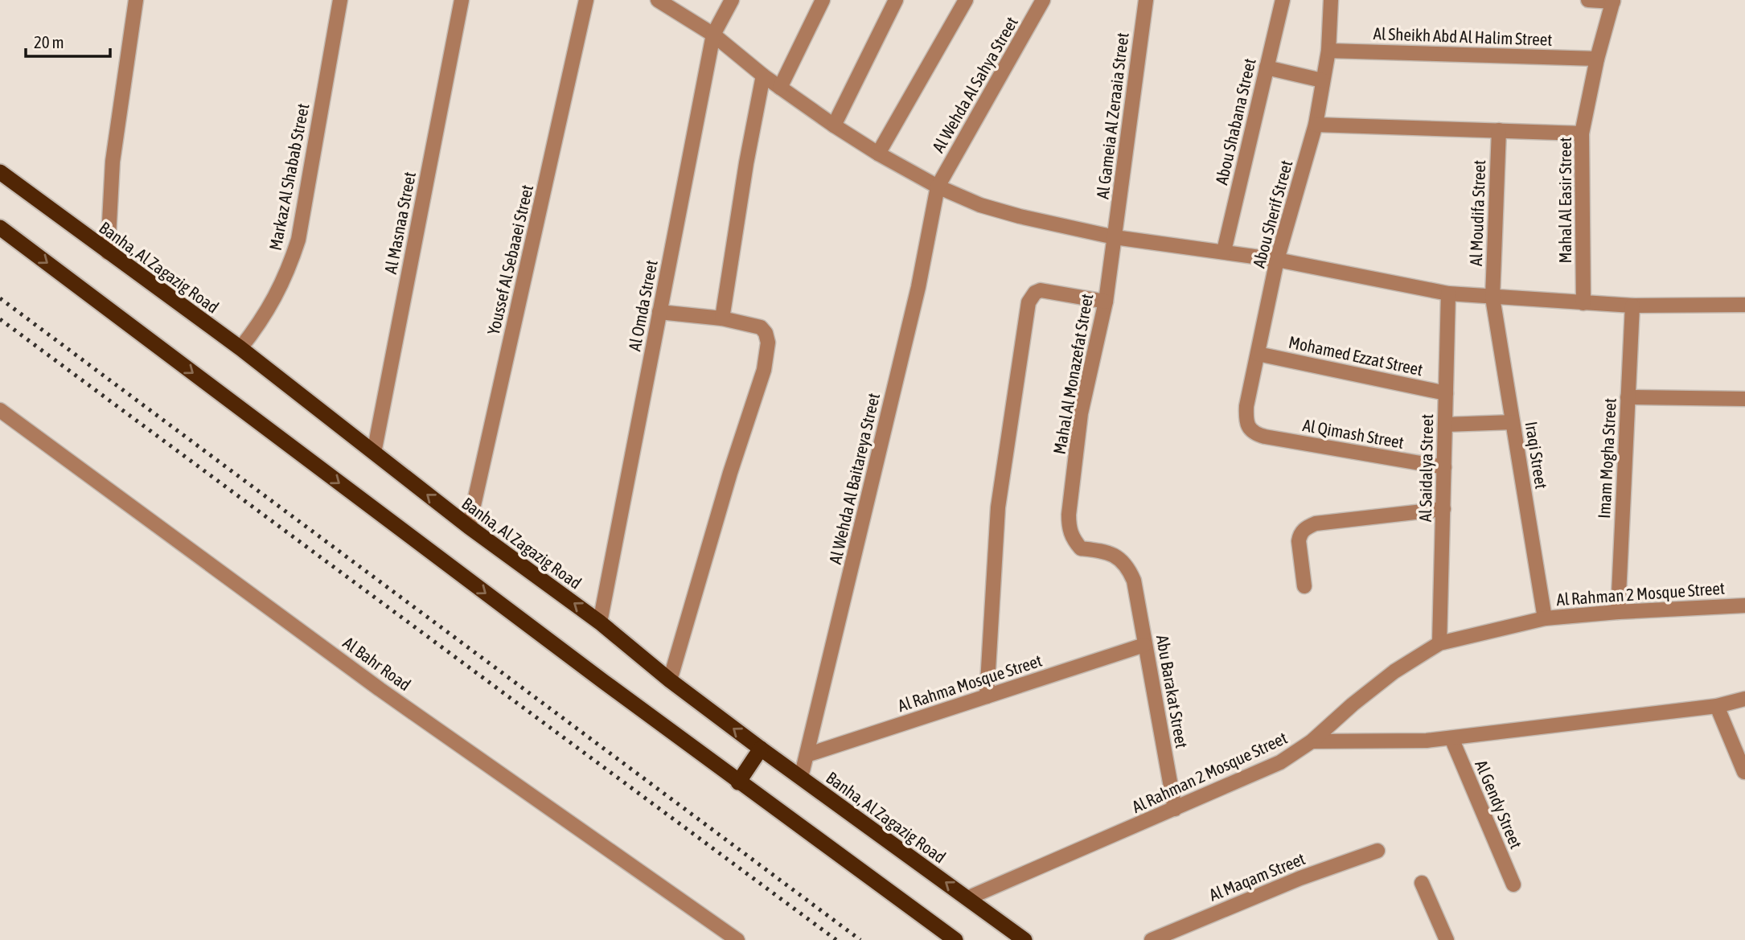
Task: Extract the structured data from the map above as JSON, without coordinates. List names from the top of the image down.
{
  "streets": {
    "highway": ["Banha, Al Zagazig Road"],
    "street": [
      "Al Sheikh Abd Al Halim Street",
      "Al Wehda Al Sahya Street",
      "Al Gameia Al Zeraaia Street",
      "Abou Shabana Street",
      "Markaz Al Shabab Street",
      "Mahal Al Easir Street",
      "Al Moudifa Street",
      "Abou Sherif Street",
      "Al Masnaa Street",
      "Youssef Al Sebaaei Street",
      "Al Omda Street",
      "Mohamed Ezzat Street",
      "Mahal Al Monazefat Street",
      "Al Qimash Street",
      "Iraqi Street",
      "Imam Mogha Street",
      "Al Saidalya Street",
      "Al Wehda Al Baitareya Street",
      "Al Rahman 2 Mosque Street",
      "Al Bahr Road",
      "Al Rahma Mosque Street",
      "Abu Barakat Street",
      "Al Gendy Street",
      "Al Maqam Street"
    ]
  },
  "crossings": [
    ["Al Sheikh Abd Al Halim Street", "Mahal Al Easir Street"],
    ["Al Sheikh Abd Al Halim Street", "Abou Sherif Street"],
    ["Al Wehda Al Sahya Street", "Al Wehda Al Baitareya Street"],
    ["Al Gameia Al Zeraaia Street", "Mahal Al Monazefat Street"],
    ["Markaz Al Shabab Street", "Banha, Al Zagazig Road"],
    ["Al Moudifa Street", "Iraqi Street"],
    ["Abou Sherif Street", "Mohamed Ezzat Street"],
    ["Abou Sherif Street", "Al Qimash Street"],
    ["Al Masnaa Street", "Banha, Al Zagazig Road"],
    ["Youssef Al Sebaaei Street", "Banha, Al Zagazig Road"],
    ["Banha, Al Zagazig Road", "Al Omda Street"],
    ["Banha, Al Zagazig Road", "Al Wehda Al Baitareya Street"],
    ["Banha, Al Zagazig Road", "Al Rahman 2 Mosque Street"],
    ["Mohamed Ezzat Street", "Al Saidalya Street"],
    ["Mahal Al Monazefat Street", "Abu Barakat Street"],
    ["Al Qimash Street", "Al Saidalya Street"],
    ["Iraqi Street", "Al Rahman 2 Mosque Street"],
    ["Imam Mogha Street", "Al Rahman 2 Mosque Street"],
    ["Al Saidalya Street", "Al Rahman 2 Mosque Street"],
    ["Al Wehda Al Baitareya Street", "Al Rahma Mosque Street"],
    ["Al Rahman 2 Mosque Street", "Abu Barakat Street"],
    ["Al Rahma Mosque Street", "Abu Barakat Street"]
  ],
  "scale_bar": "20 m"
}
